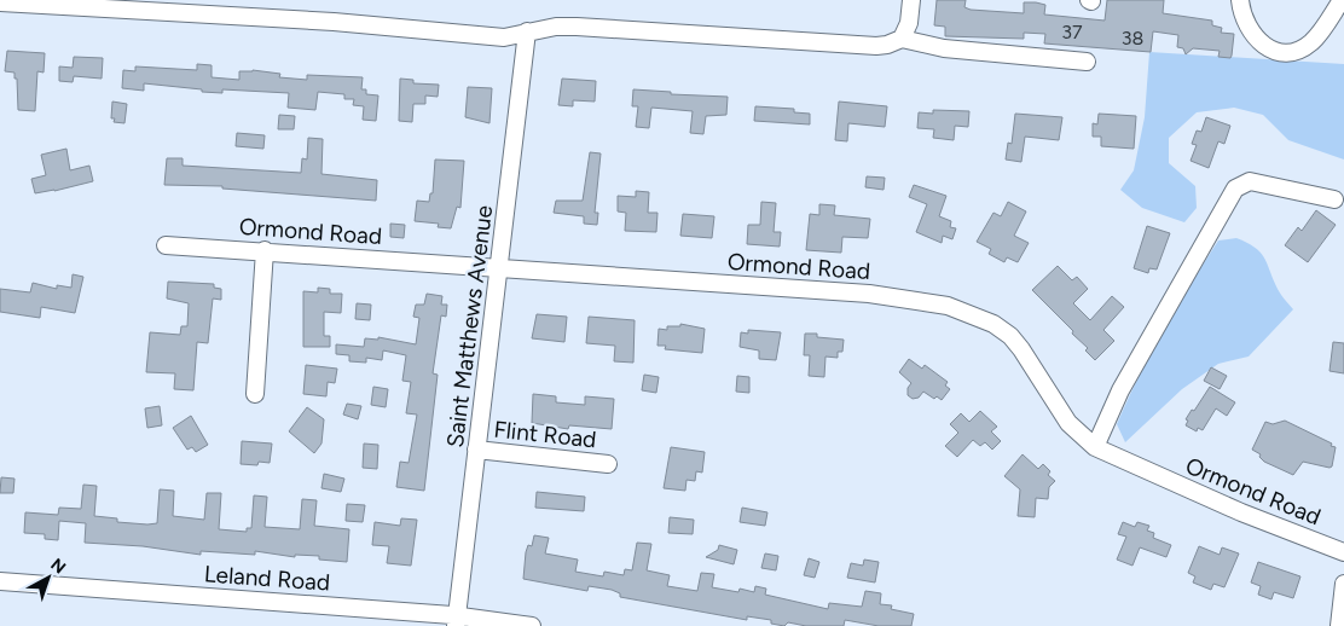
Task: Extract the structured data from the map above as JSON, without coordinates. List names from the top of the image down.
{
  "streets": {
    "street": [
      "Ormond Road",
      "Saint Matthews Avenue",
      "Flint Road",
      "Leland Road"
    ]
  },
  "crossings": [
    ["Ormond Road", "Saint Matthews Avenue"],
    ["Saint Matthews Avenue", "Flint Road"],
    ["Saint Matthews Avenue", "Leland Road"]
  ],
  "house_numbers": ["37", "38"],
  "north": "top right"
}
